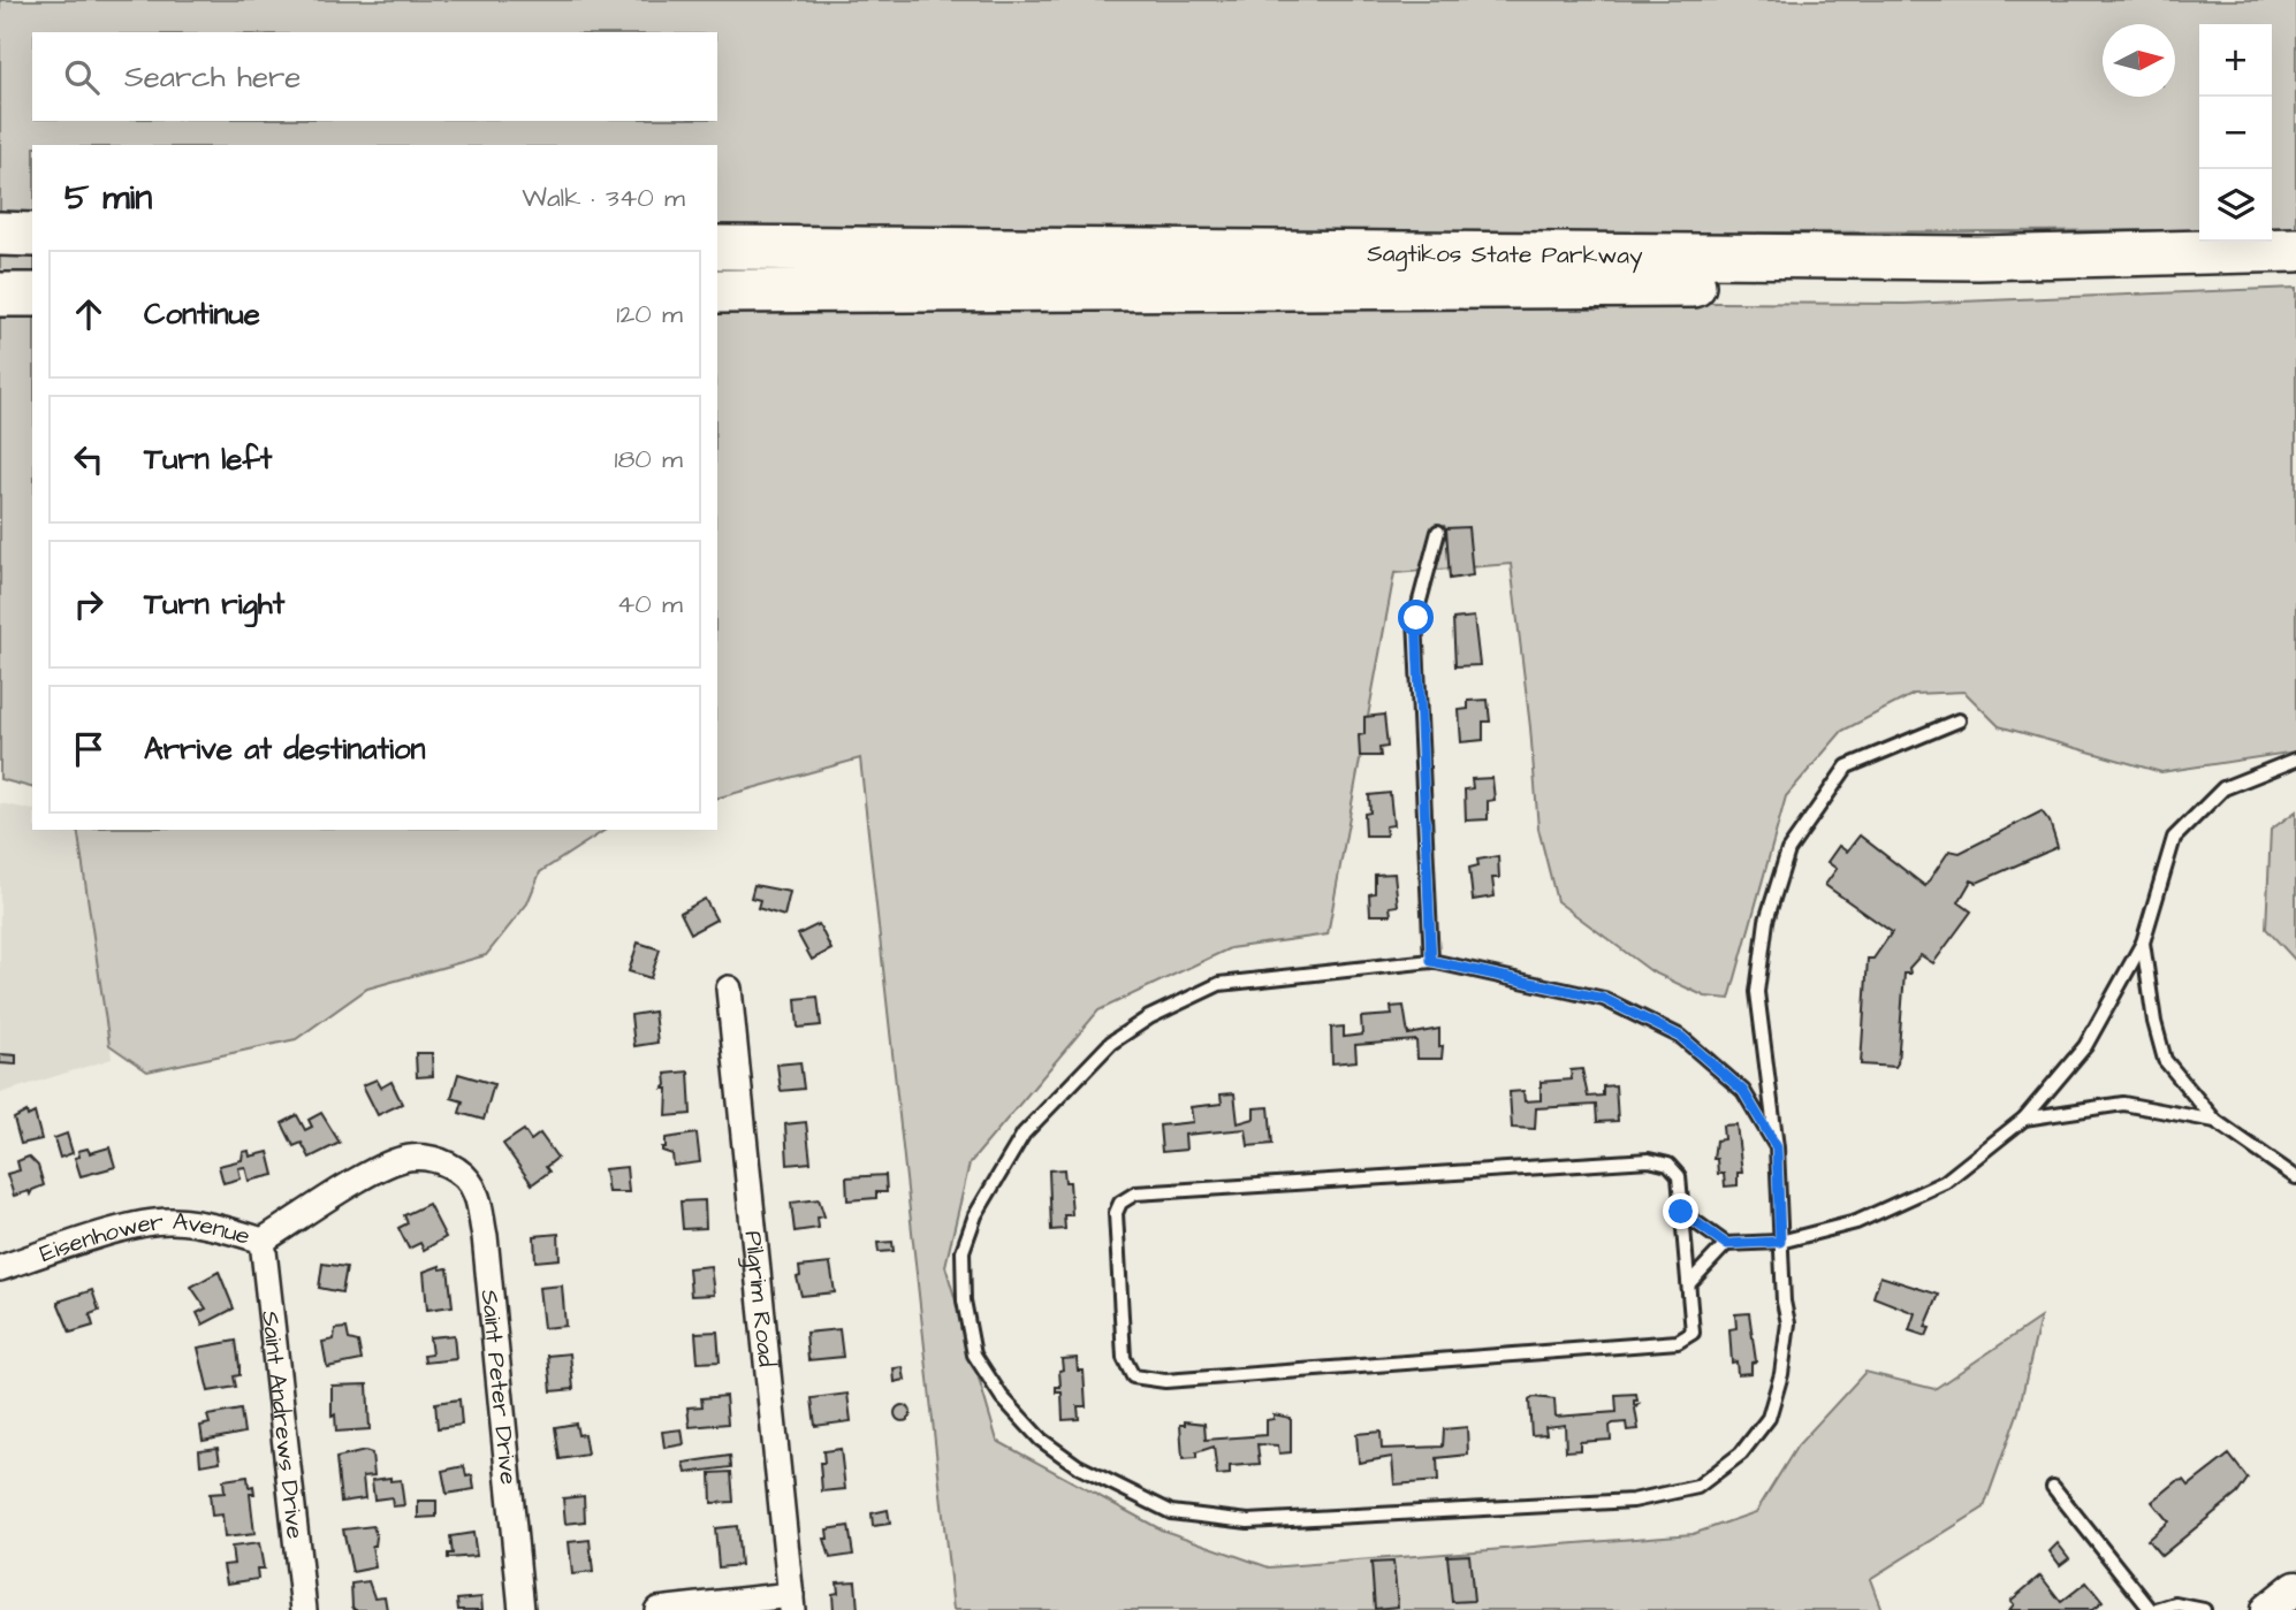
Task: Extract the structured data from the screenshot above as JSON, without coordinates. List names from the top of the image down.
{
  "streets": {
    "highway": ["Sagtikos State Parkway"],
    "street": [
      "Eisenhower Avenue",
      "Pilgrim Road",
      "Saint Peter Drive",
      "Saint Andrews Drive"
    ]
  },
  "crossings": [
    ["Eisenhower Avenue", "Saint Peter Drive"],
    ["Eisenhower Avenue", "Saint Andrews Drive"]
  ],
  "north": "right",
  "page": {
    "map_buttons": ["+", "−"],
    "search": "Search here",
    "heading": ["5 min", "Walk · 340 m"],
    "list": [
      ["Continue", "120 m"],
      ["Turn left", "180 m"],
      ["Turn right", "40 m"],
      "Arrive at destination"
    ]
  }
}
